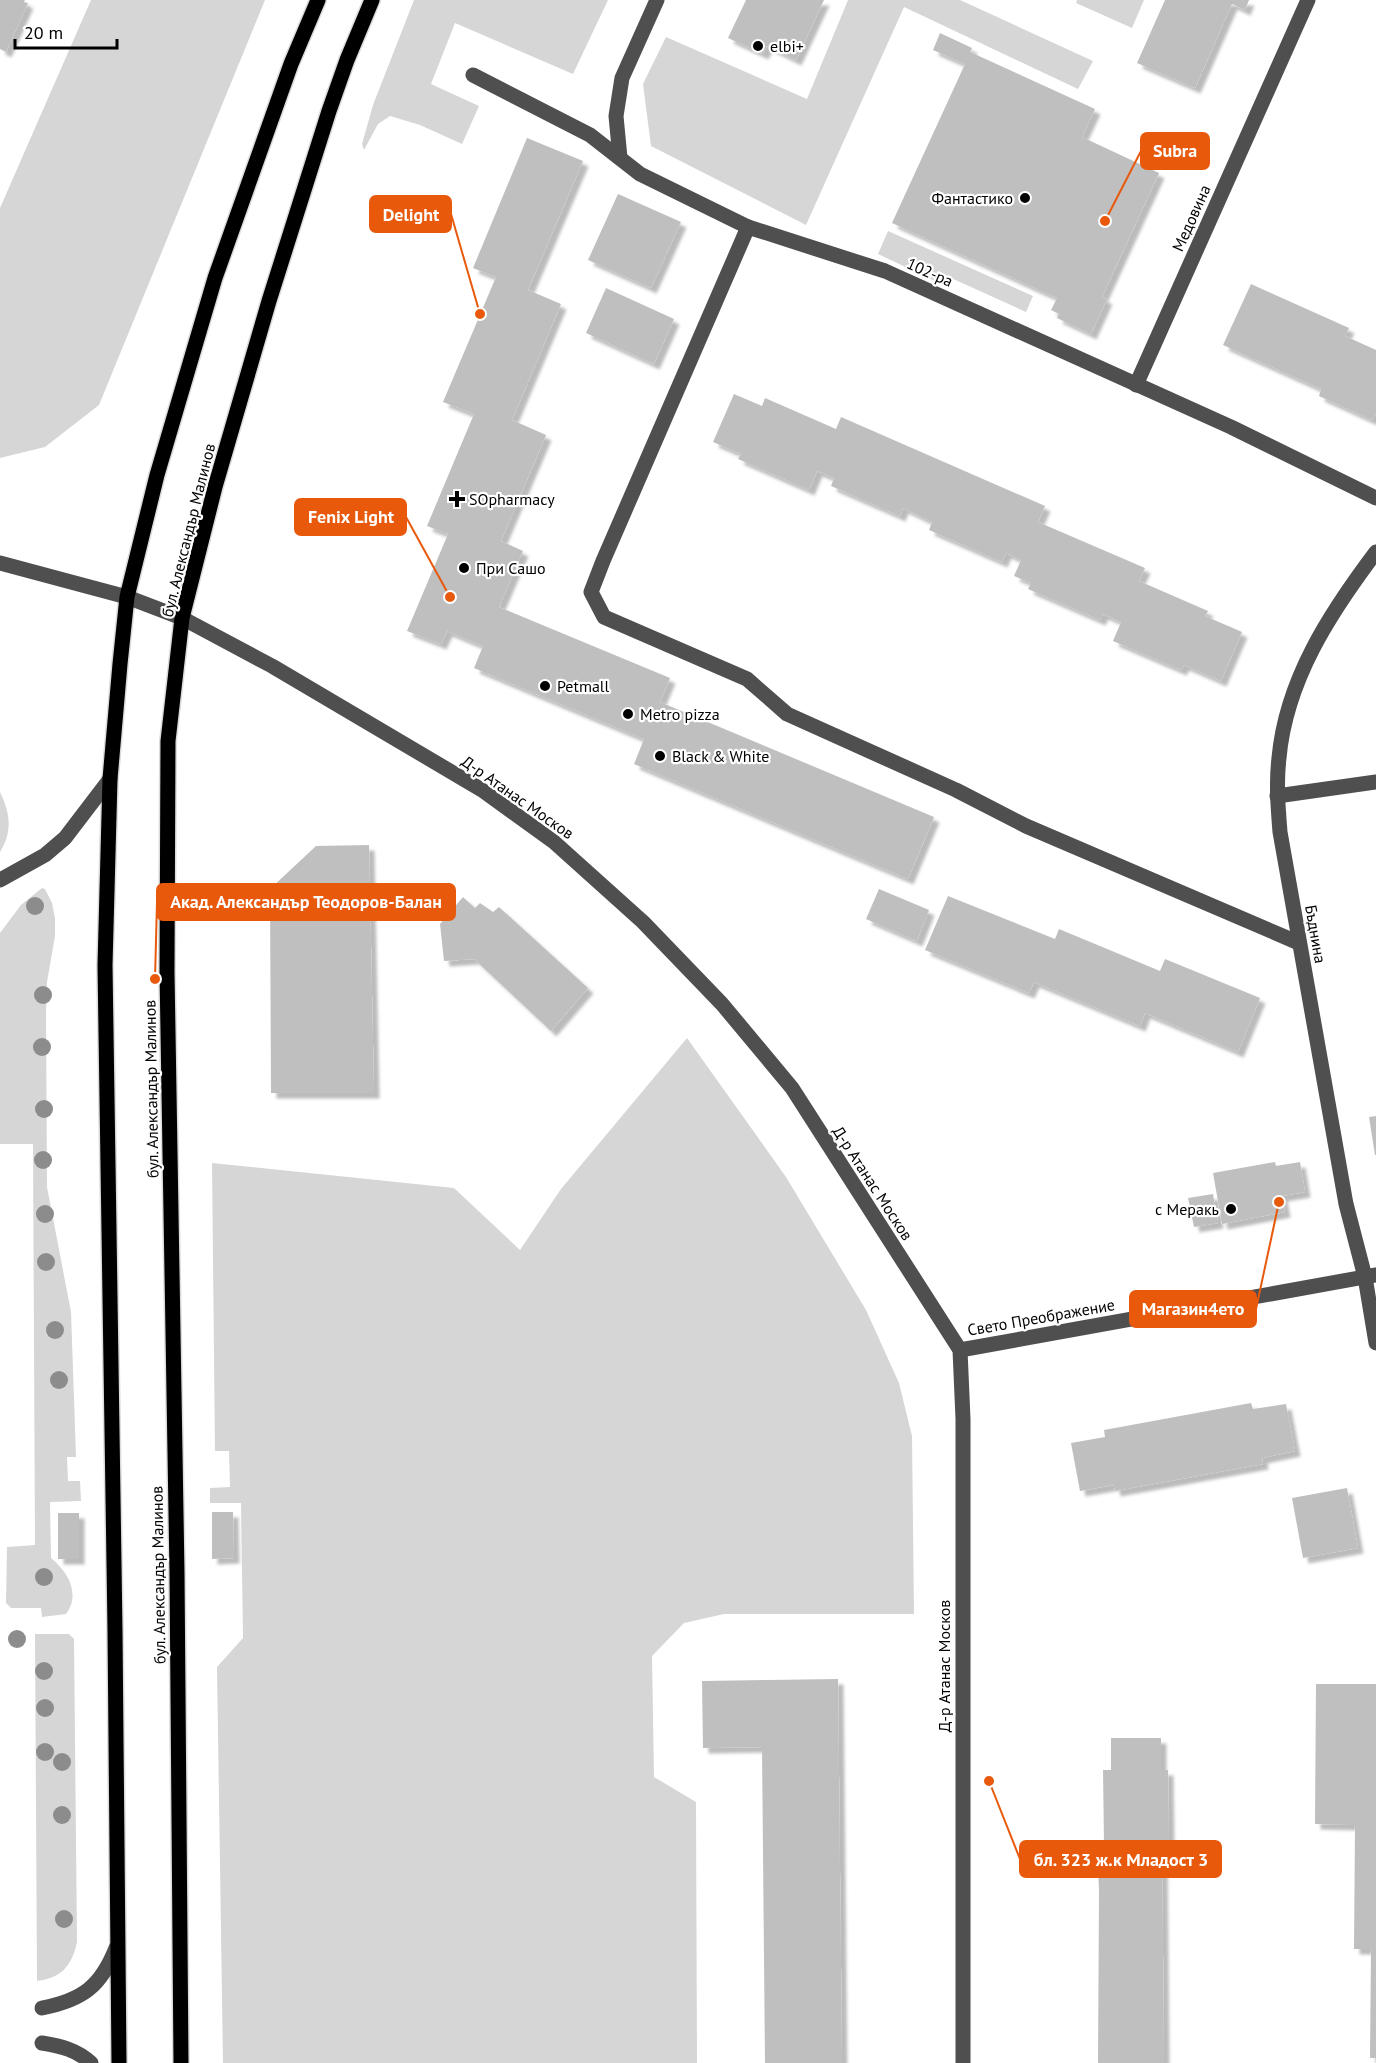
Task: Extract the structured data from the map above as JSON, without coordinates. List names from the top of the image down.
{
  "streets": {
    "main road": ["бул. Александър Малинов"],
    "street": [
      "Медовина",
      "102-ра",
      "Д-р Атанас Москов",
      "Бъднина",
      "Свето Преображение"
    ]
  },
  "crossings": [
    ["Медовина", "102-ра"],
    ["бул. Александър Малинов", "Д-р Атанас Москов"],
    ["Д-р Атанас Москов", "Свето Преображение"],
    ["Бъднина", "Свето Преображение"]
  ],
  "places": {
    "other": [
      "elbi+",
      "Фантастико",
      "Subra",
      "Delight",
      "При Сашо",
      "Fenix Light",
      "Petmall",
      "Metro pizza",
      "Black & White",
      "Акад. Александър Теодоров-Балан",
      "Магазин4ето",
      "с Меракь",
      "бл. 323 ж.к Младост 3"
    ],
    "health": ["SOpharmacy"]
  },
  "scale_bar": "20 m"
}
